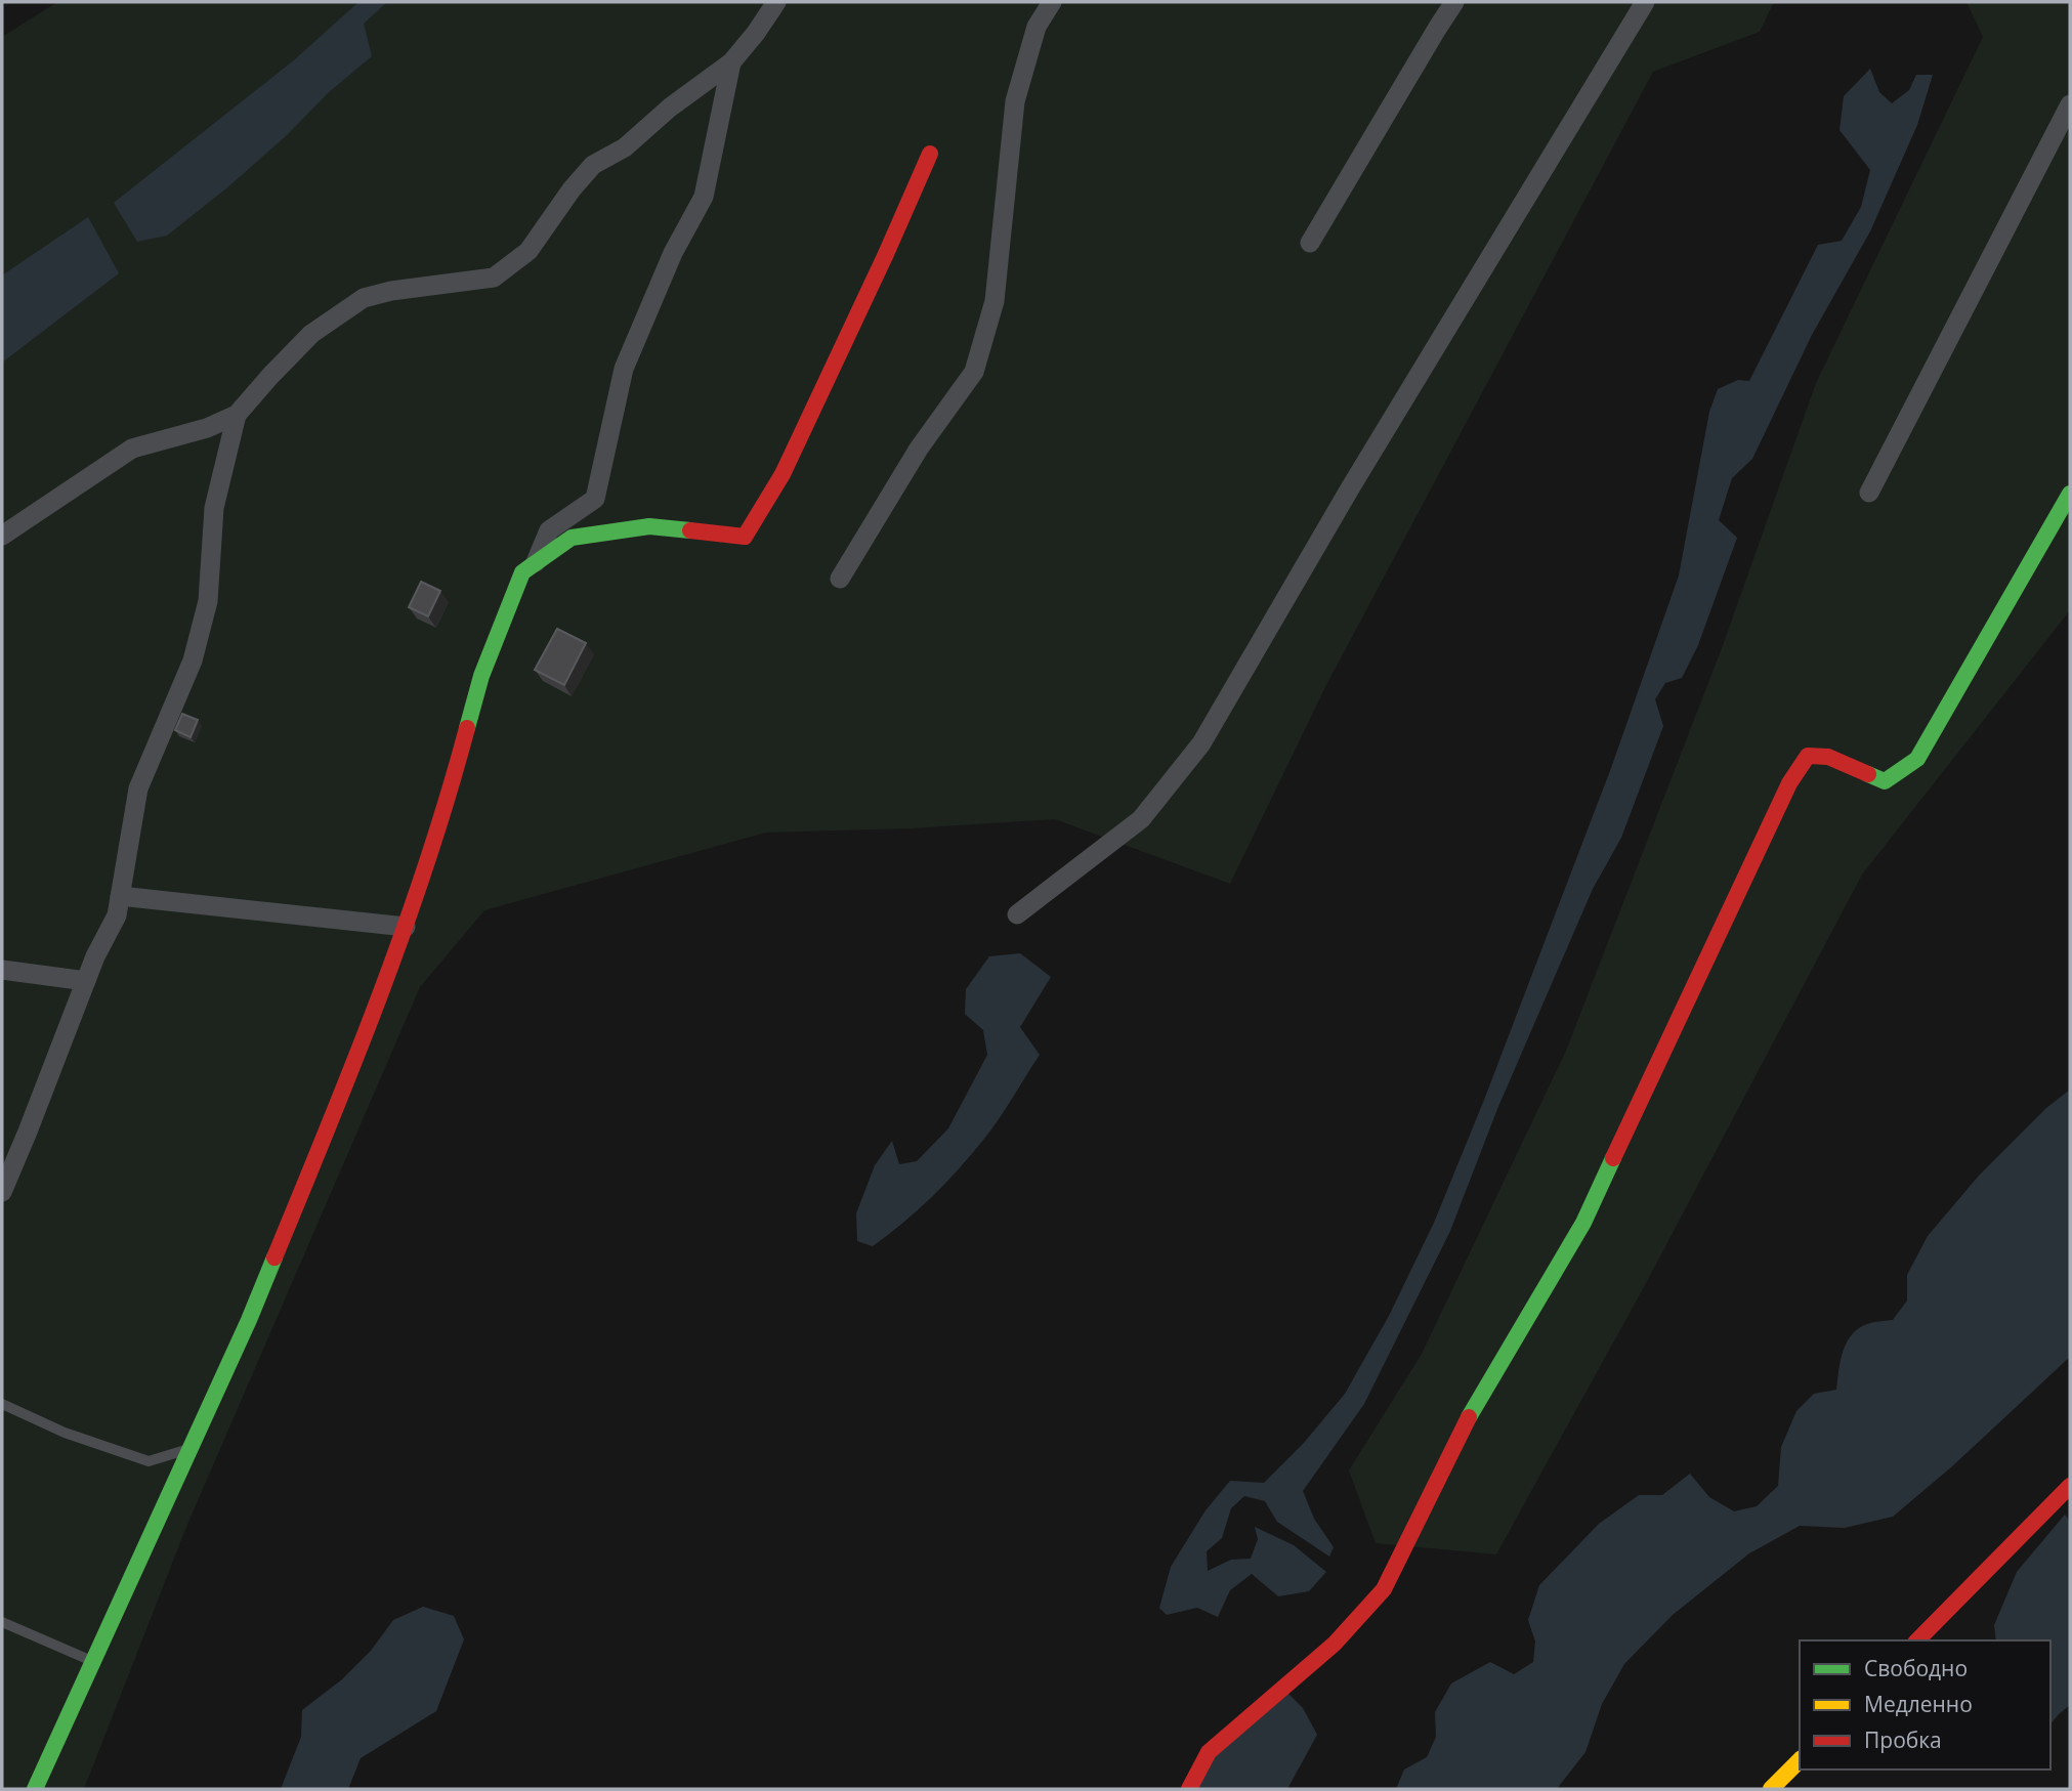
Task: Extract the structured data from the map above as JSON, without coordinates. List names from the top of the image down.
{
  "legend": ["Свободно", "Медленно", "Пробка"]
}
